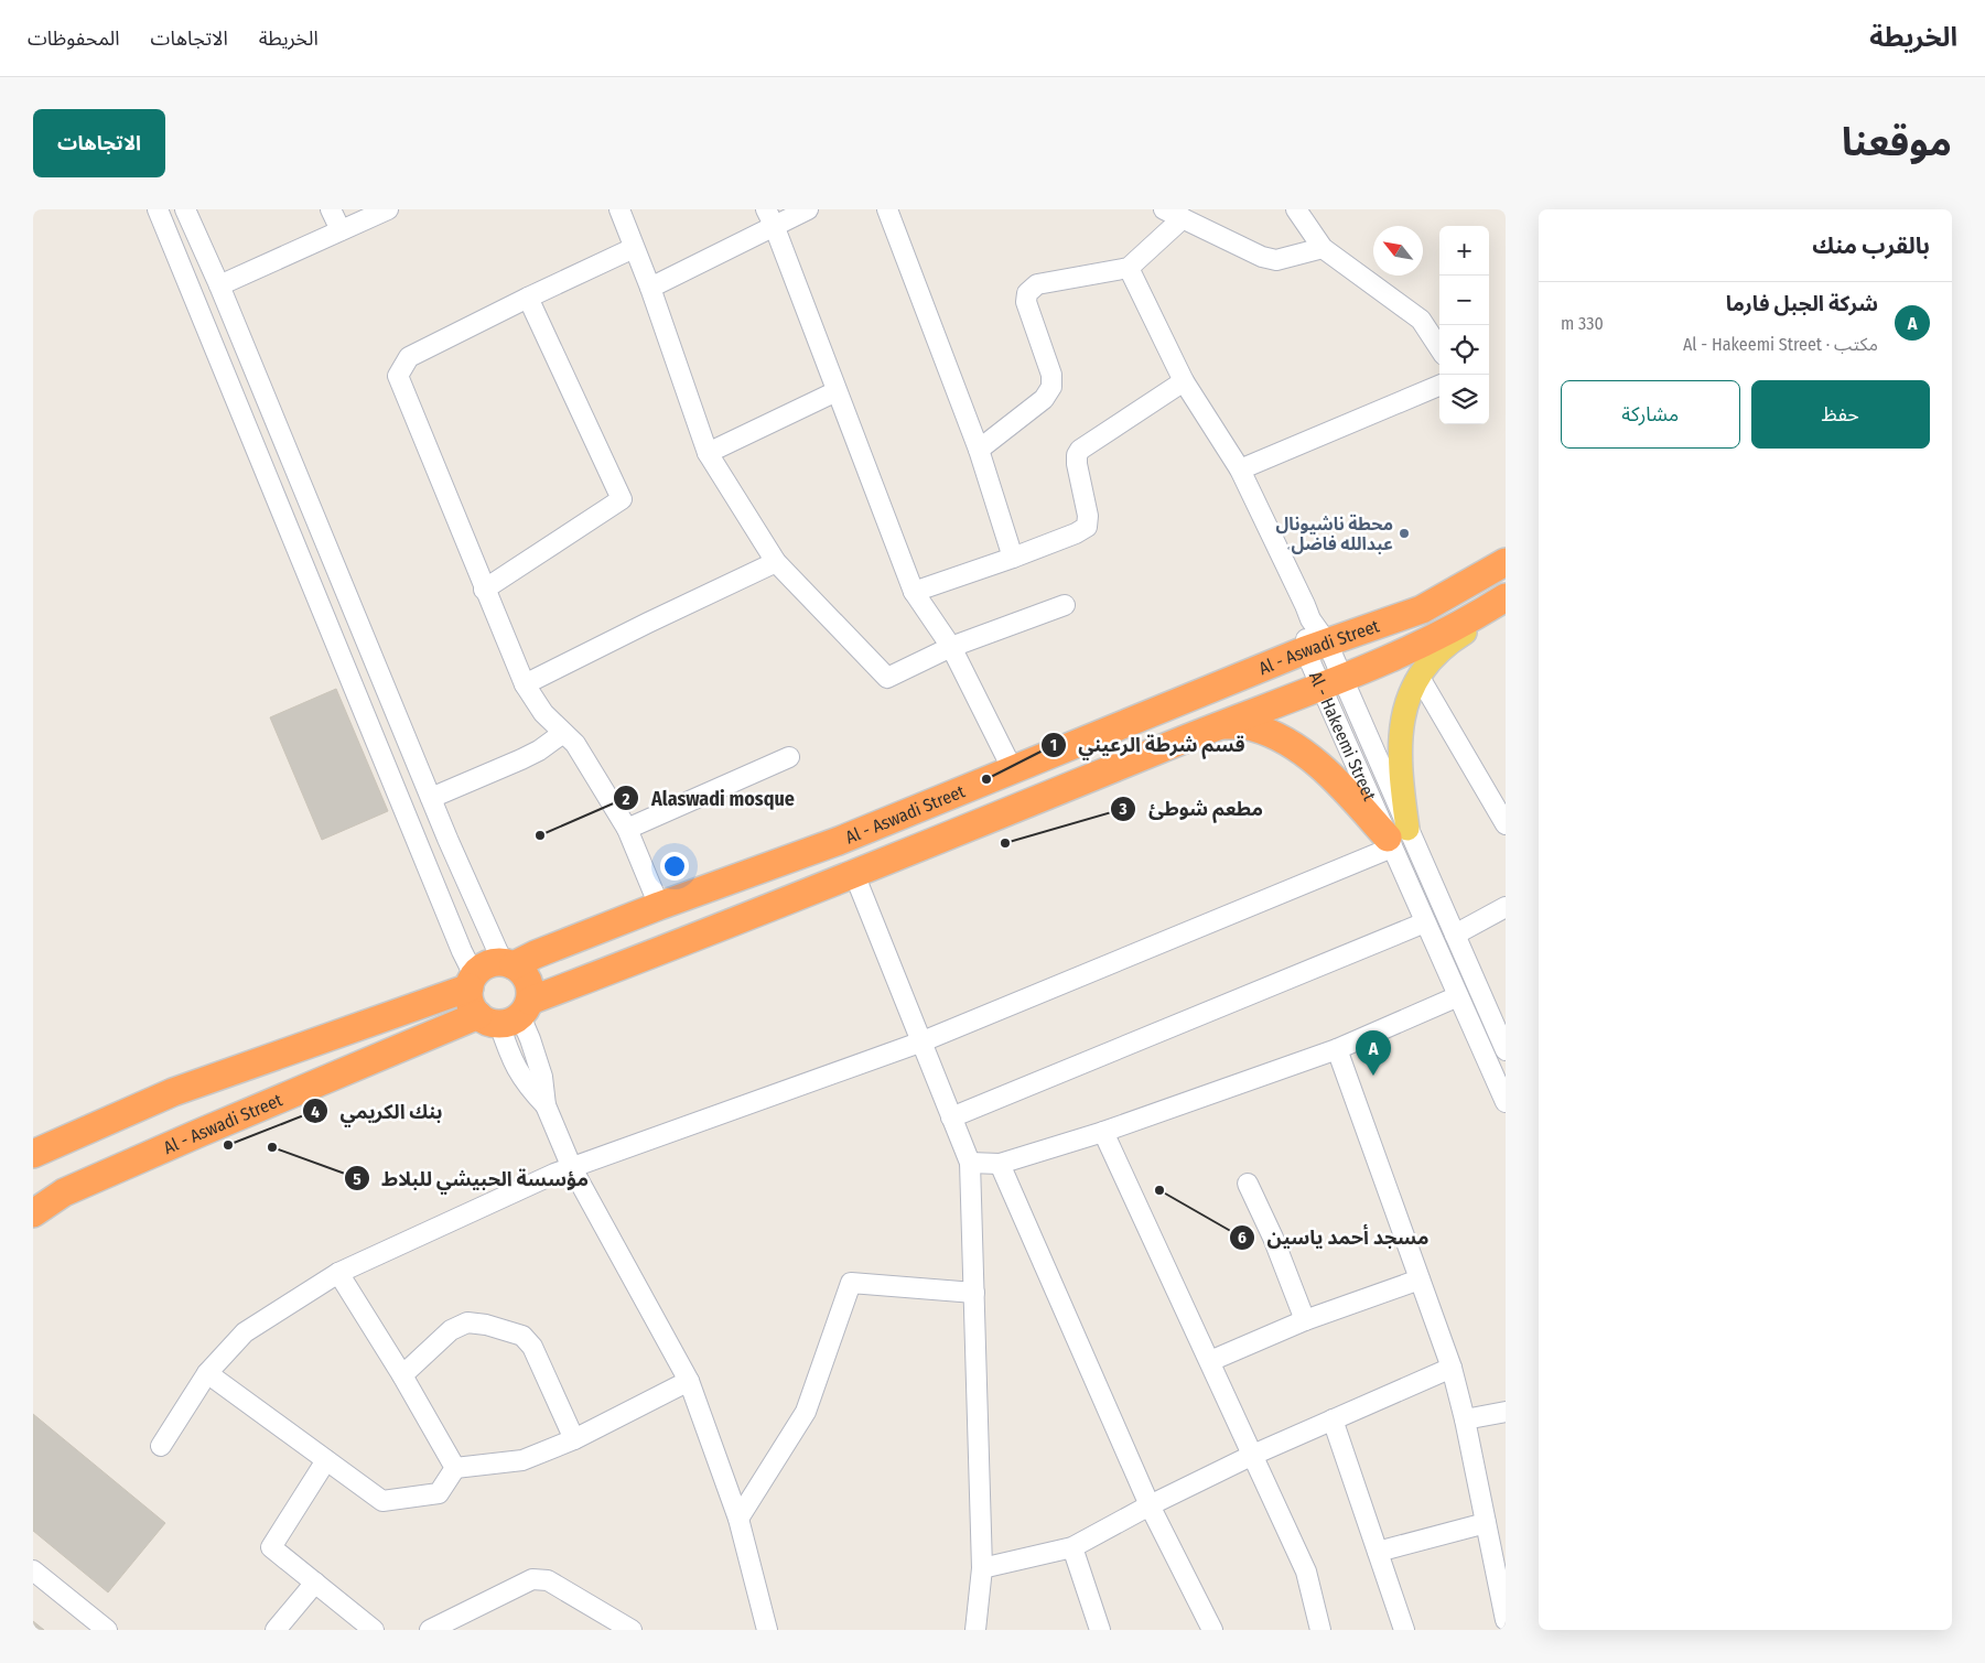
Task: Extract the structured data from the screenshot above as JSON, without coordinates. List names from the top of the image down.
{
  "streets": {
    "highway": ["Al - Aswadi Street"],
    "street": ["Al - Hakeemi Street"]
  },
  "crossings": [
    ["Al - Aswadi Street", "Al - Hakeemi Street"]
  ],
  "places": [
    "محطة ناشيونال .عبدالله فاضل",
    "قسم شرطة الرعيني",
    "Alaswadi mosque",
    "مطعم شوطئ",
    "بنك الكريمي",
    "مؤسسة الحبيشي للبلاط",
    "مسجد أحمد ياسين"
  ],
  "north": "top left",
  "page": {
    "header": "الخريطة",
    "nav": ["الخريطة", "الاتجاهات", "المحفوظات"],
    "title": "موقعنا",
    "buttons": [
      "الاتجاهات",
      ["حفظ", "مشاركة"]
    ],
    "heading": "بالقرب منك",
    "map_buttons": ["+", "−"],
    "list": [
      {
        "mark": "A",
        "name": "شركة الجبل فارما",
        "note": "مكتب · Al - Hakeemi Street",
        "value": "330 m"
      }
    ],
    "pins": "A"
  }
}
